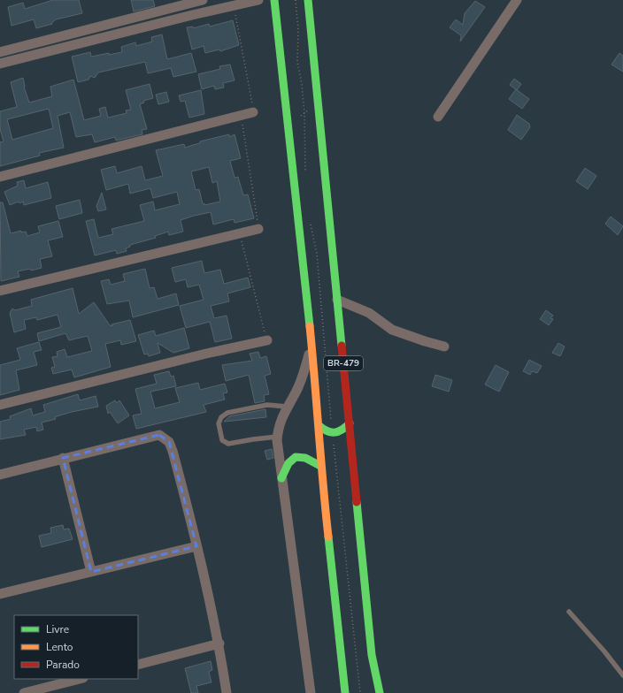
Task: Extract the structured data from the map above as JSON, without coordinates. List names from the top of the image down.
{
  "streets": {
    "main road": ["BR-479"]
  },
  "legend": ["Livre", "Lento", "Parado"]
}
